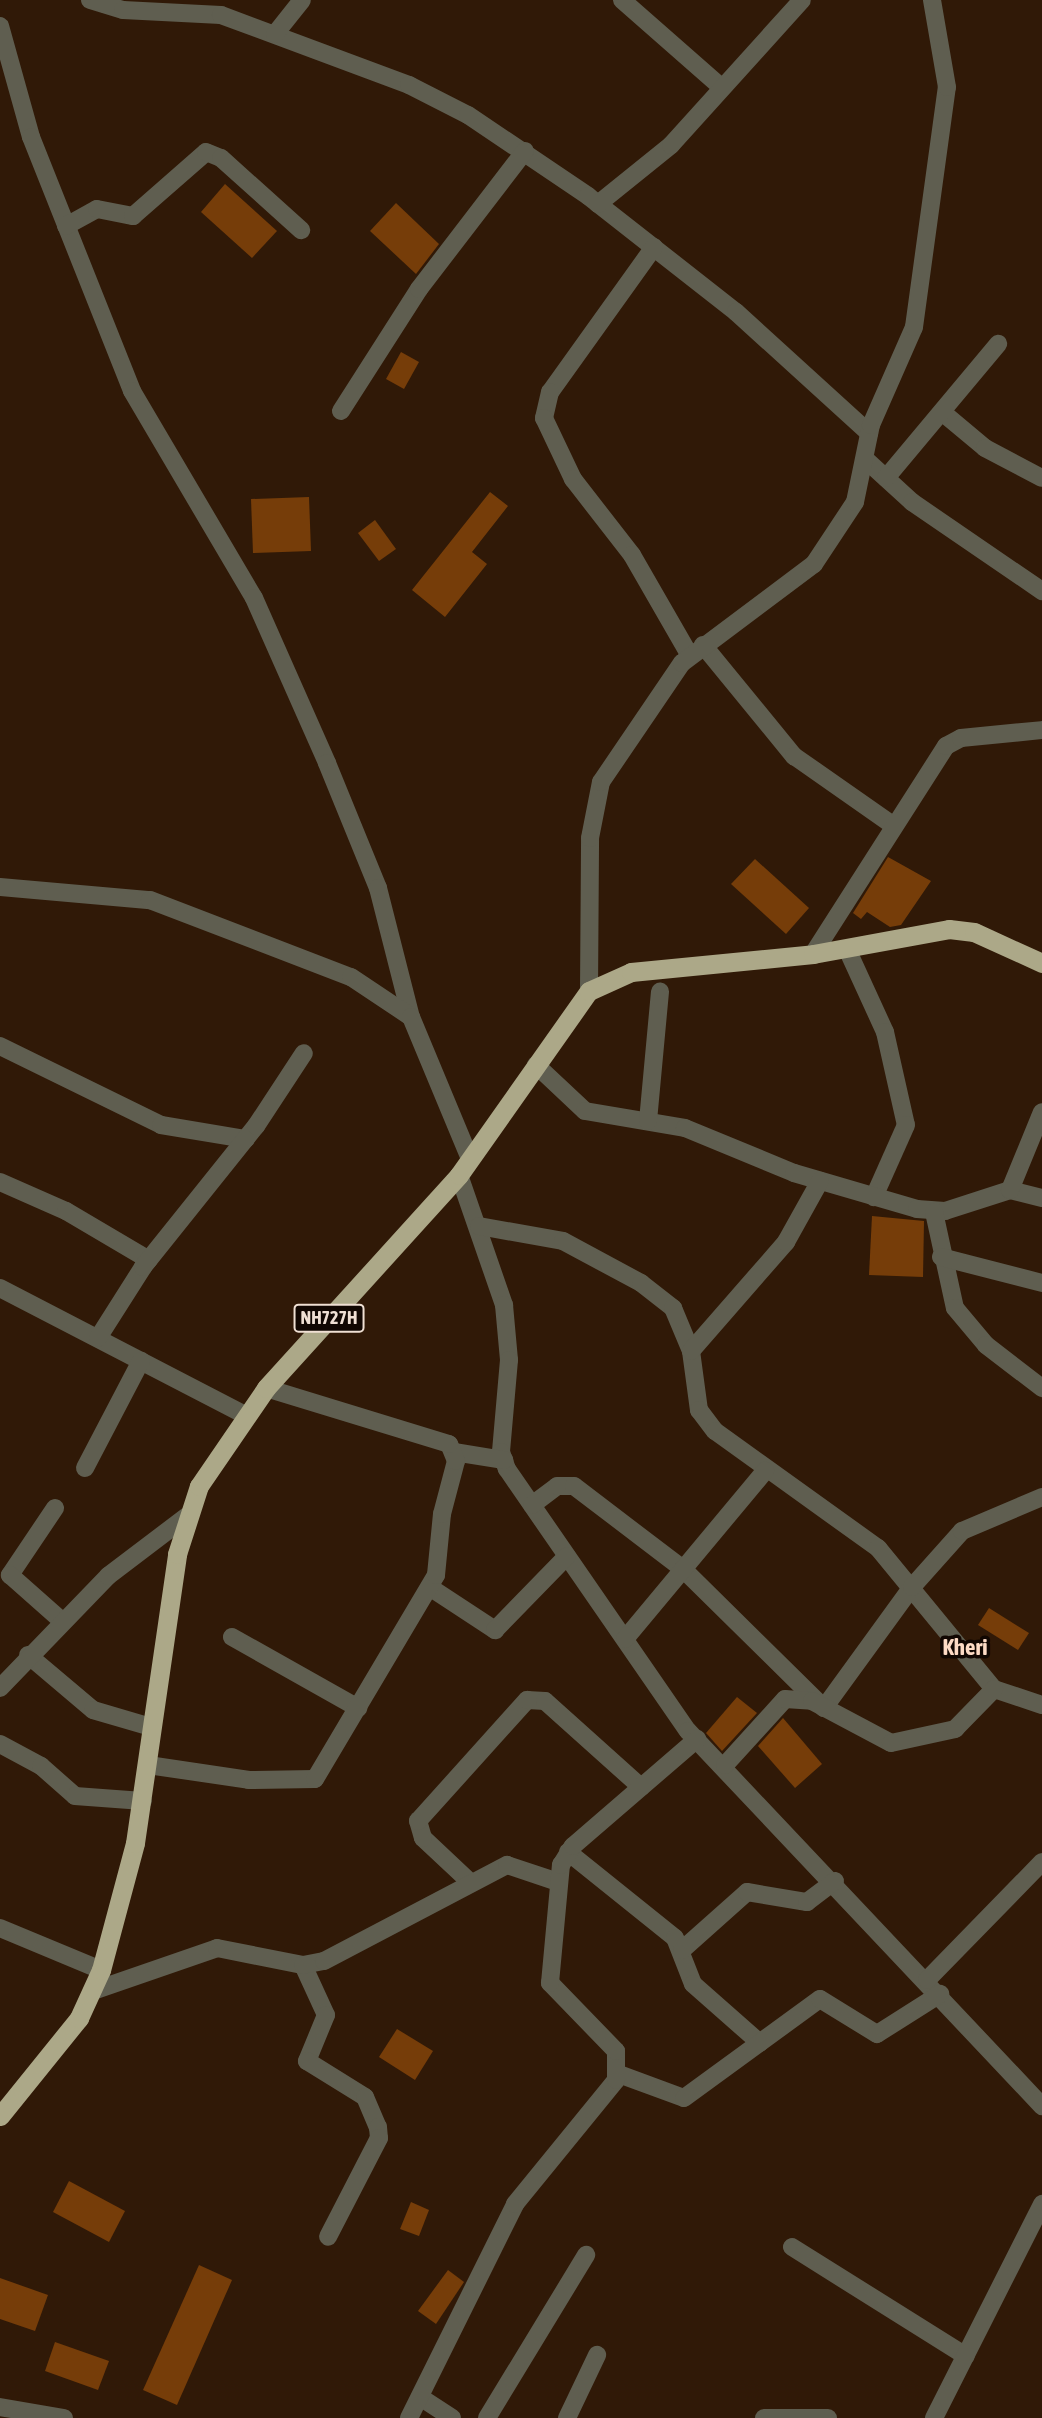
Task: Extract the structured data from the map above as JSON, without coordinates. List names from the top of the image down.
{
  "streets": {
    "highway": ["NH727H"]
  },
  "districts": ["Kheri"]
}
